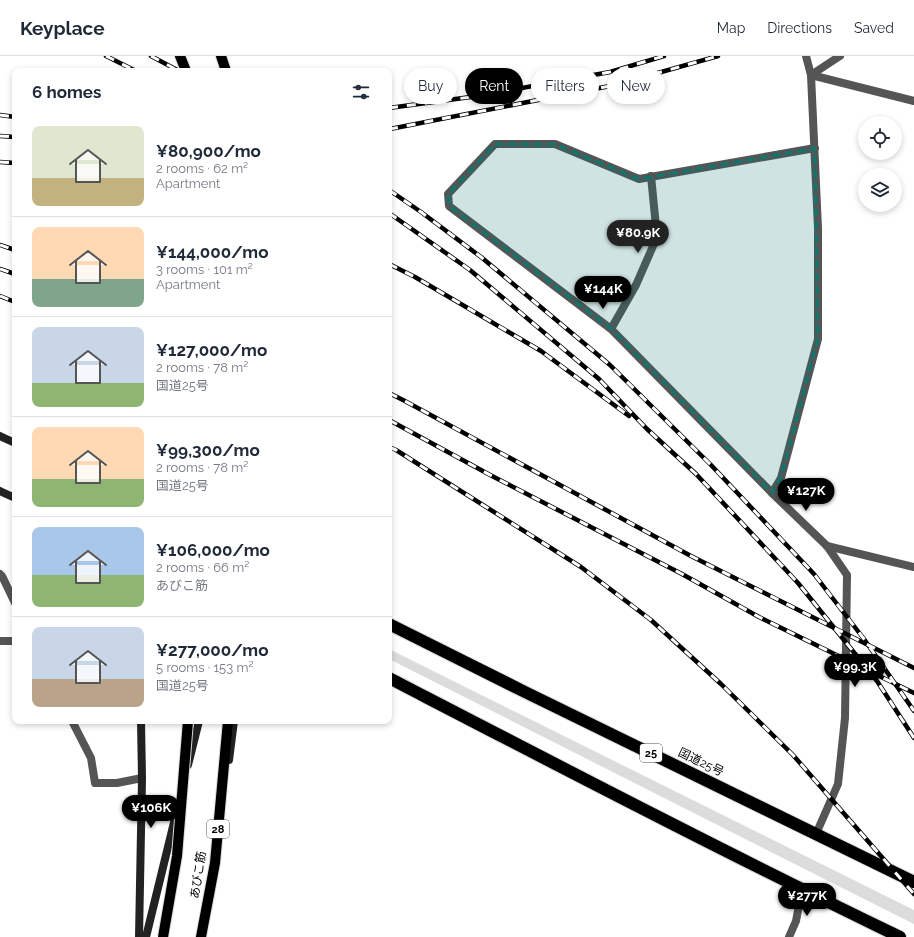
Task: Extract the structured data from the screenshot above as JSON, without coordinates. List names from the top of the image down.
{
  "streets": {
    "highway": ["25", "国道25号"],
    "main road": ["28", "あびこ筋"]
  },
  "page": {
    "header": "Keyplace",
    "nav": ["Map", "Directions", "Saved"],
    "chip": [
      "Buy",
      "Rent",
      "Filters",
      "New"
    ],
    "heading": "6 homes",
    "list": [
      {
        "name": "¥80,900/mo",
        "note": "2 rooms · 62 m² · Apartment"
      },
      {
        "name": "¥144,000/mo",
        "note": "3 rooms · 101 m² · Apartment"
      },
      {
        "name": "¥127,000/mo",
        "note": "2 rooms · 78 m² · 国道25号"
      },
      {
        "name": "¥99,300/mo",
        "note": "2 rooms · 78 m² · 国道25号"
      },
      {
        "name": "¥106,000/mo",
        "note": "2 rooms · 66 m² · あびこ筋"
      },
      {
        "name": "¥277,000/mo",
        "note": "5 rooms · 153 m² · 国道25号"
      }
    ],
    "price": [
      "¥80.9K",
      "¥144K",
      "¥127K",
      "¥99.3K",
      "¥106K",
      "¥277K"
    ]
  }
}
